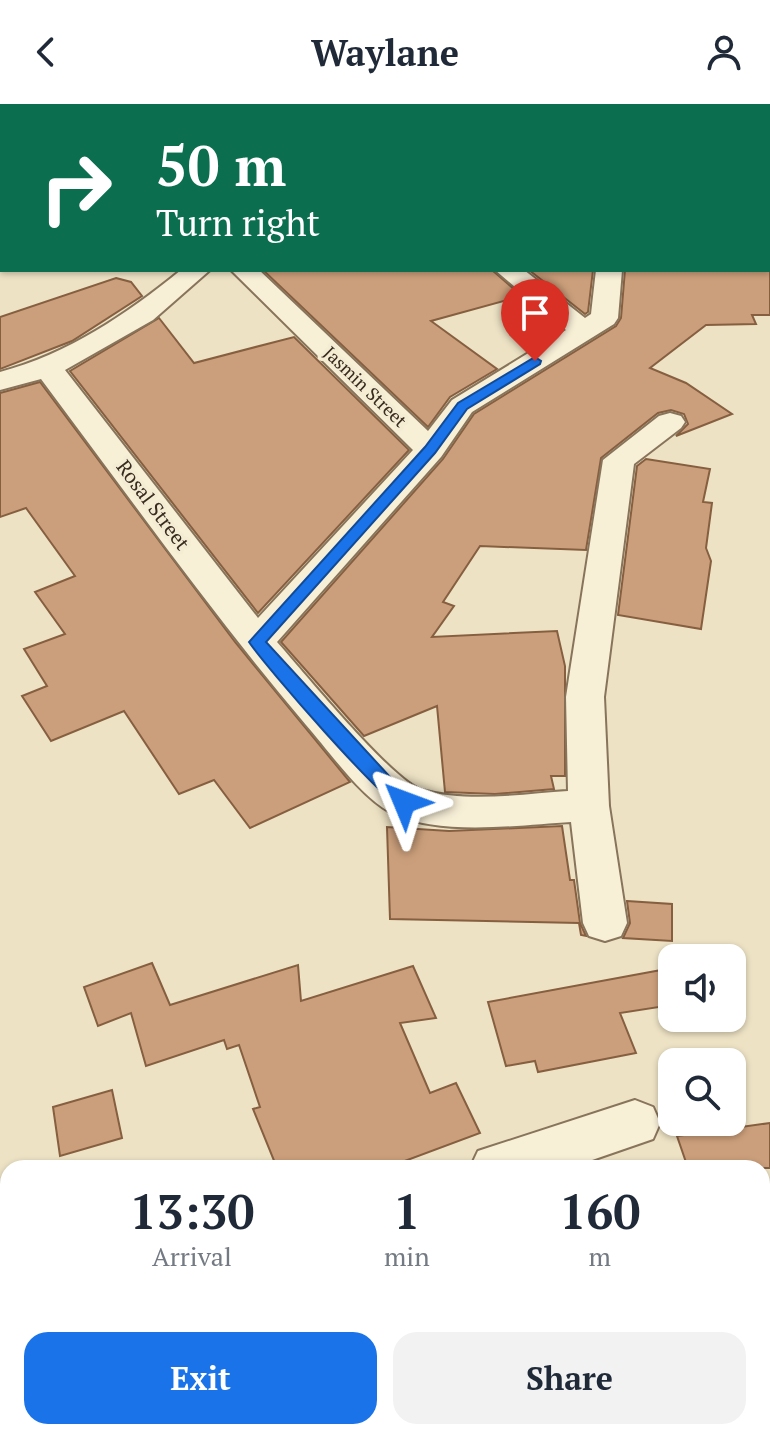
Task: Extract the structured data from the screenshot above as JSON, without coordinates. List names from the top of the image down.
{
  "streets": {
    "street": ["Jasmin Street", "Rosal Street"]
  },
  "page": {
    "header": "Waylane",
    "turn": ["50 m", "Turn right"],
    "eta": [
      "13:30",
      "Arrival",
      "1",
      "min",
      "160",
      "m"
    ],
    "buttons": ["Exit", "Share"]
  }
}
